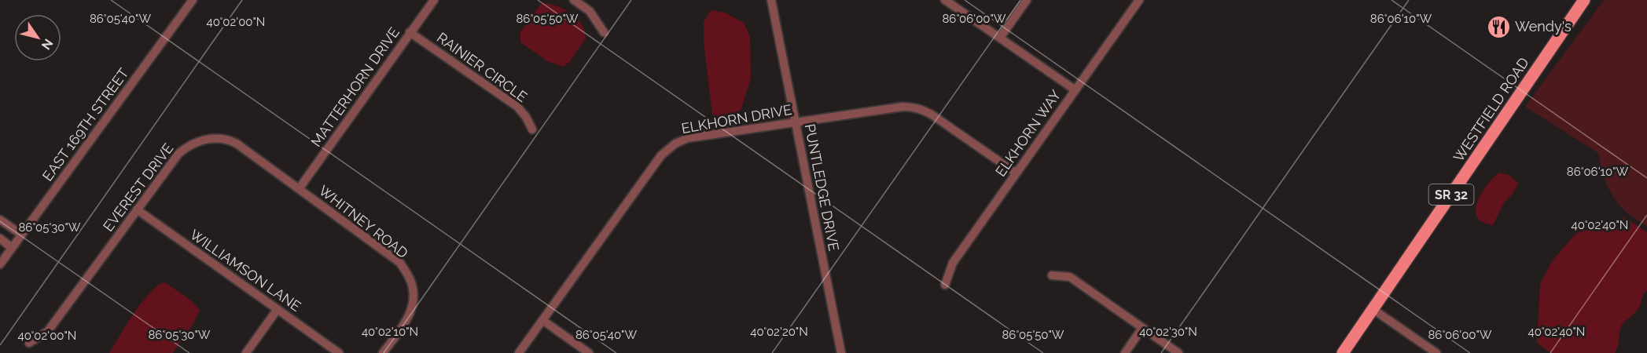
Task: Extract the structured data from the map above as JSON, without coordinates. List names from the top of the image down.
{
  "streets": {
    "main road": ["WESTFIELD ROAD", "SR 32"],
    "street": [
      "RAINIER CIRCLE",
      "MATTERHORN DRIVE",
      "ELKHORN DRIVE",
      "EAST 169TH STREET",
      "ELKHORN WAY",
      "EVEREST DRIVE",
      "PUNTLEDGE DRIVE",
      "WHITNEY ROAD",
      "WILLIAMSON LANE"
    ]
  },
  "crossings": [
    ["RAINIER CIRCLE", "MATTERHORN DRIVE"],
    ["MATTERHORN DRIVE", "EVEREST DRIVE"],
    ["MATTERHORN DRIVE", "WHITNEY ROAD"],
    ["ELKHORN DRIVE", "ELKHORN WAY"],
    ["ELKHORN DRIVE", "PUNTLEDGE DRIVE"],
    ["EVEREST DRIVE", "WHITNEY ROAD"],
    ["EVEREST DRIVE", "WILLIAMSON LANE"]
  ],
  "places": {
    "restaurant": ["Wendy's"]
  },
  "north": "bottom right",
  "coordinates": [
    "86°05'40\"W",
    "86°05'50\"W",
    "86°06'00\"W",
    "86°06'10\"W",
    "40°02'00\"N",
    "40°02'40\"N",
    "86°05'30\"W",
    "40°02'10\"N",
    "40°02'20\"N",
    "40°02'30\"N"
  ]
}
